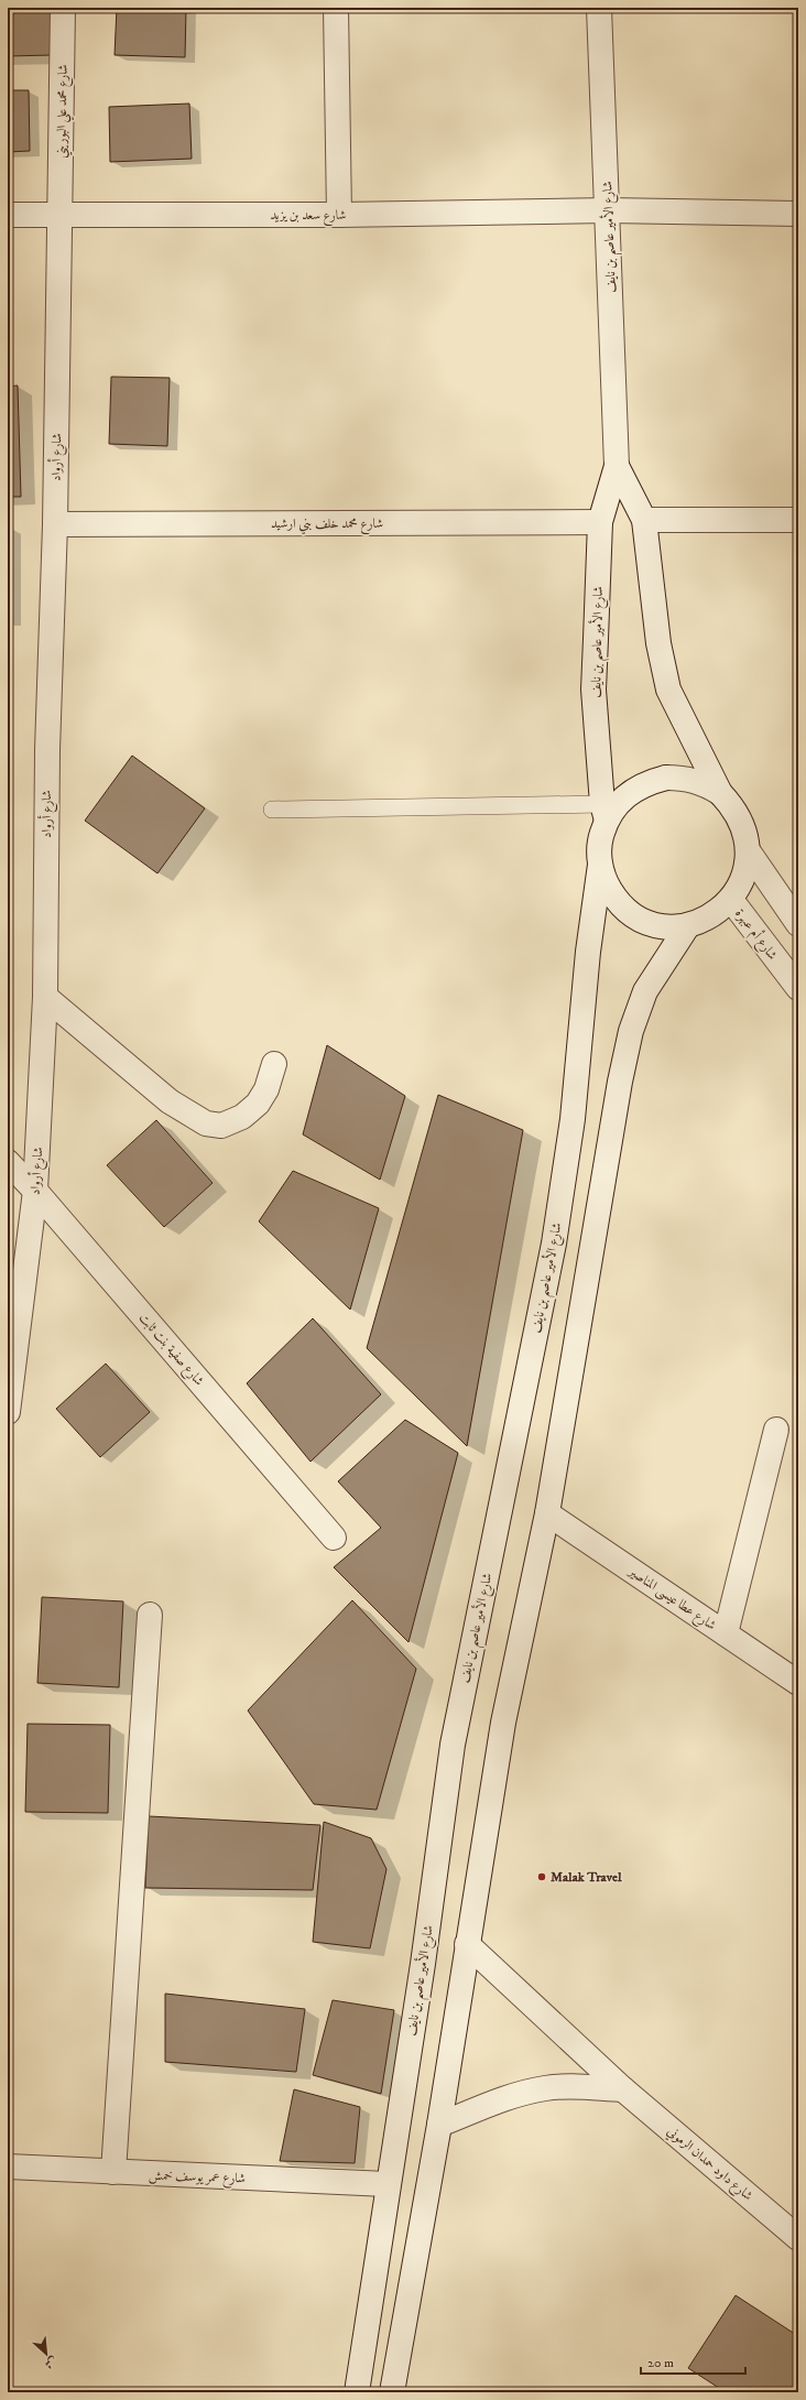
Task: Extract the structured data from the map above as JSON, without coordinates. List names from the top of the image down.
{
  "streets": {
    "street": [
      "شارع محمد علي البوريني",
      "شارع سعد بن يزيد",
      "شارع الأمير عاصم بن نايف",
      "شارع أرواد",
      "شارع محمد خلف بني ارشيد",
      "شارع أم عبهرة",
      "شارع صفية بنت ثابت",
      "شارع عطا عيسى المناصير",
      "شارع داود حمدان الرموني",
      "شارع عمر يوسف خمش"
    ]
  },
  "crossings": [
    ["شارع محمد علي البوريني", "شارع سعد بن يزيد"],
    ["شارع محمد علي البوريني", "شارع أرواد"],
    ["شارع سعد بن يزيد", "شارع الأمير عاصم بن نايف"],
    ["شارع سعد بن يزيد", "شارع أرواد"],
    ["شارع الأمير عاصم بن نايف", "شارع محمد خلف بني ارشيد"],
    ["شارع الأمير عاصم بن نايف", "شارع أم عبهرة"],
    ["شارع الأمير عاصم بن نايف", "شارع عمر يوسف خمش"],
    ["شارع أرواد", "شارع محمد خلف بني ارشيد"],
    ["شارع أرواد", "شارع صفية بنت ثابت"]
  ],
  "places": ["Malak Travel"],
  "scale_bar": "20 m",
  "north": "bottom right"
}
